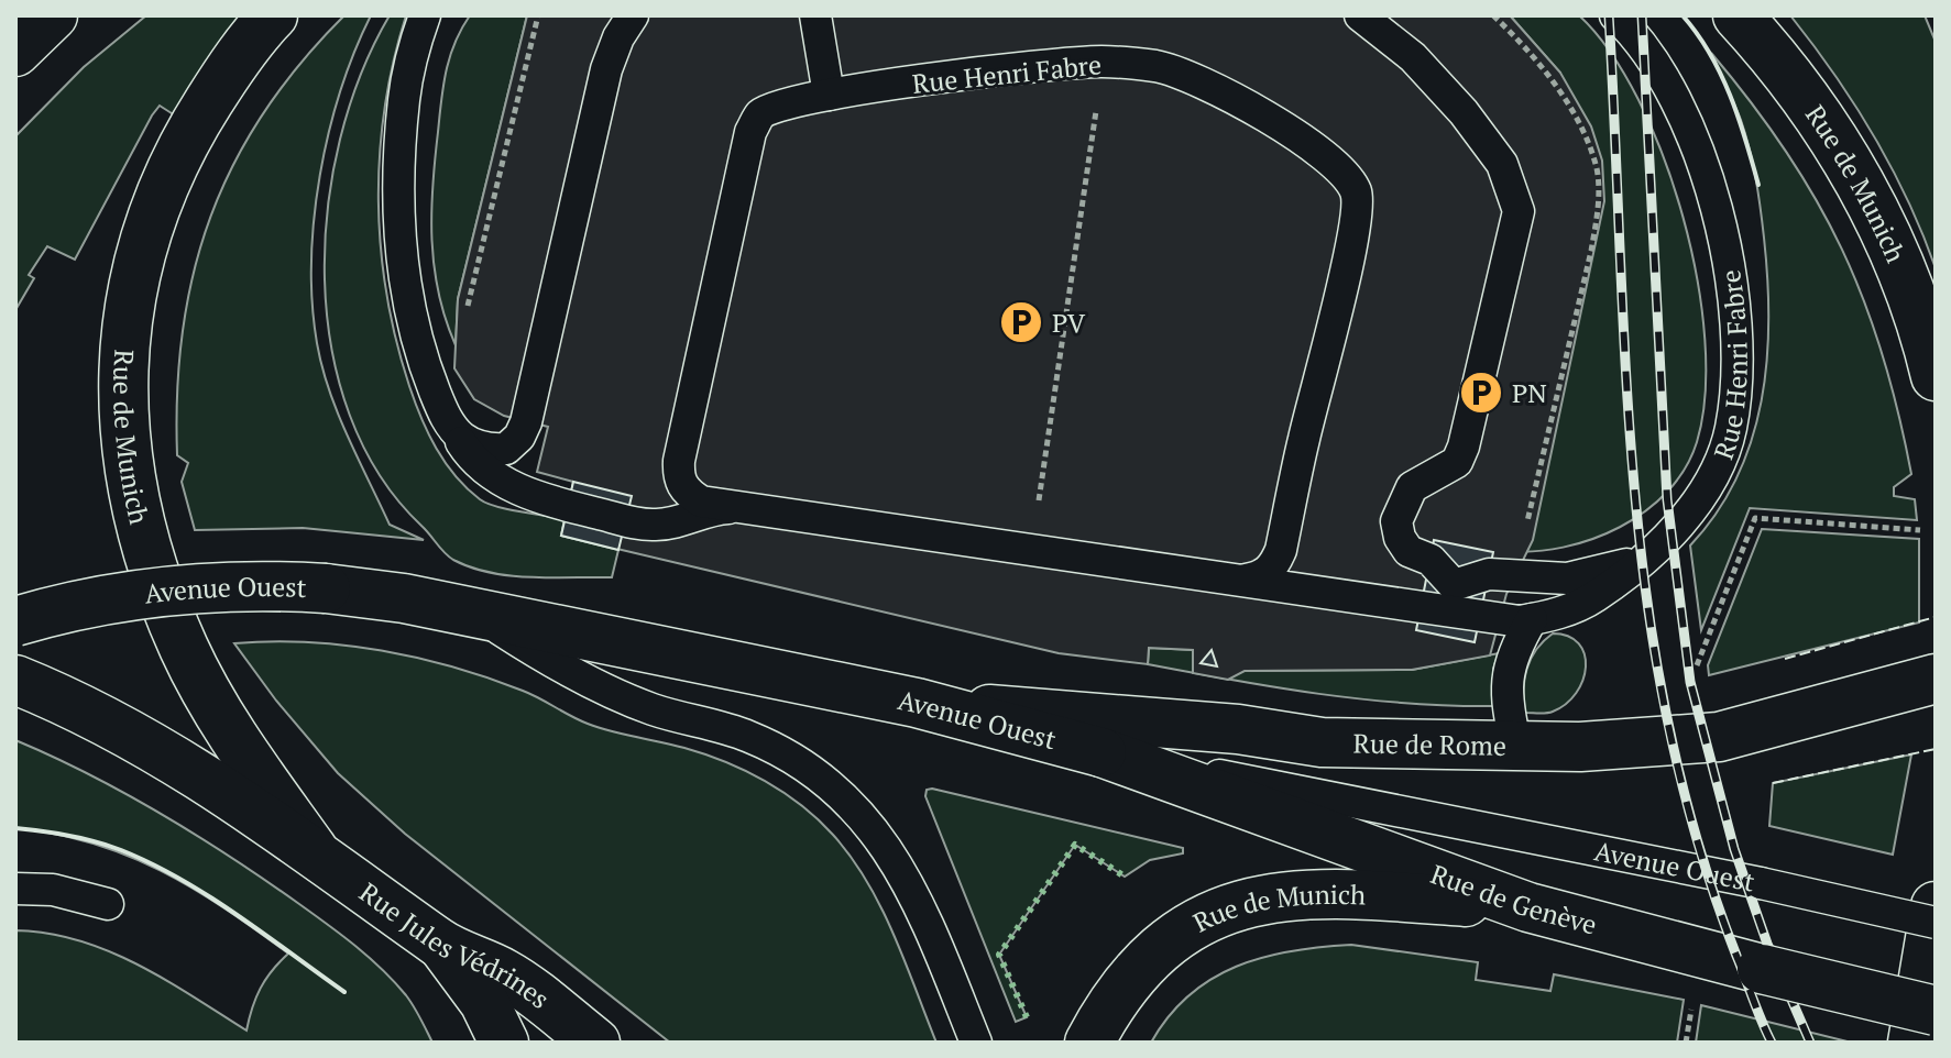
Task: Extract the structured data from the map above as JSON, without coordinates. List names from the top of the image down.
{
  "streets": {
    "street": [
      "Rue de Munich",
      "Avenue Ouest",
      "Rue de Rome",
      "Rue de Genève",
      "Rue Jules Védrines"
    ],
    "lane": ["Rue Henri Fabre"]
  },
  "crossings": [
    ["Rue de Munich", "Rue de Genève"],
    ["Rue de Munich", "Rue Jules Védrines"],
    ["Avenue Ouest", "Rue de Rome"],
    ["Avenue Ouest", "Rue de Genève"]
  ],
  "places": {
    "parking": ["PV", "PN"]
  }
}
